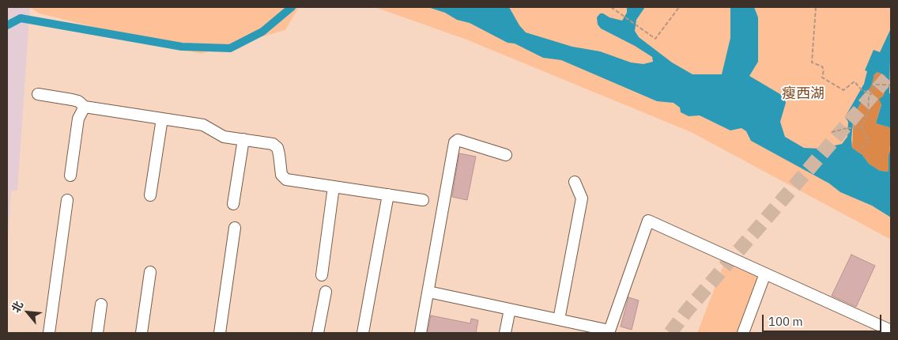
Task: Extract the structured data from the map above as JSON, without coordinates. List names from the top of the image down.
{
  "parks": ["瘦西湖"],
  "scale_bar": "100 m",
  "north": "top left"
}
